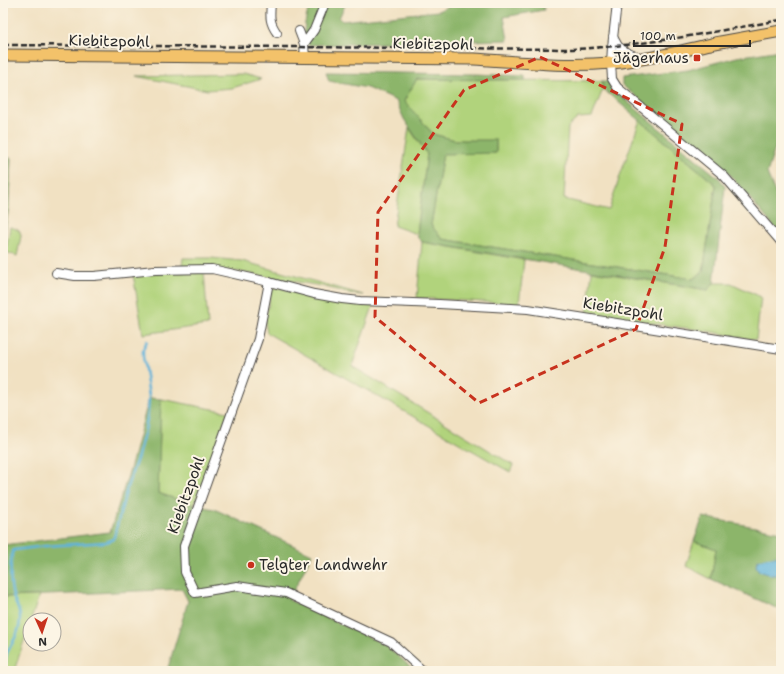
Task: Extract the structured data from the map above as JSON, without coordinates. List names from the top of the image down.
{
  "streets": {
    "main road": ["Kiebitzpohl"]
  },
  "places": {
    "transit": ["Jägerhaus"],
    "other": ["Telgter Landwehr"]
  },
  "scale_bar": "100 m",
  "north": "bottom"
}
